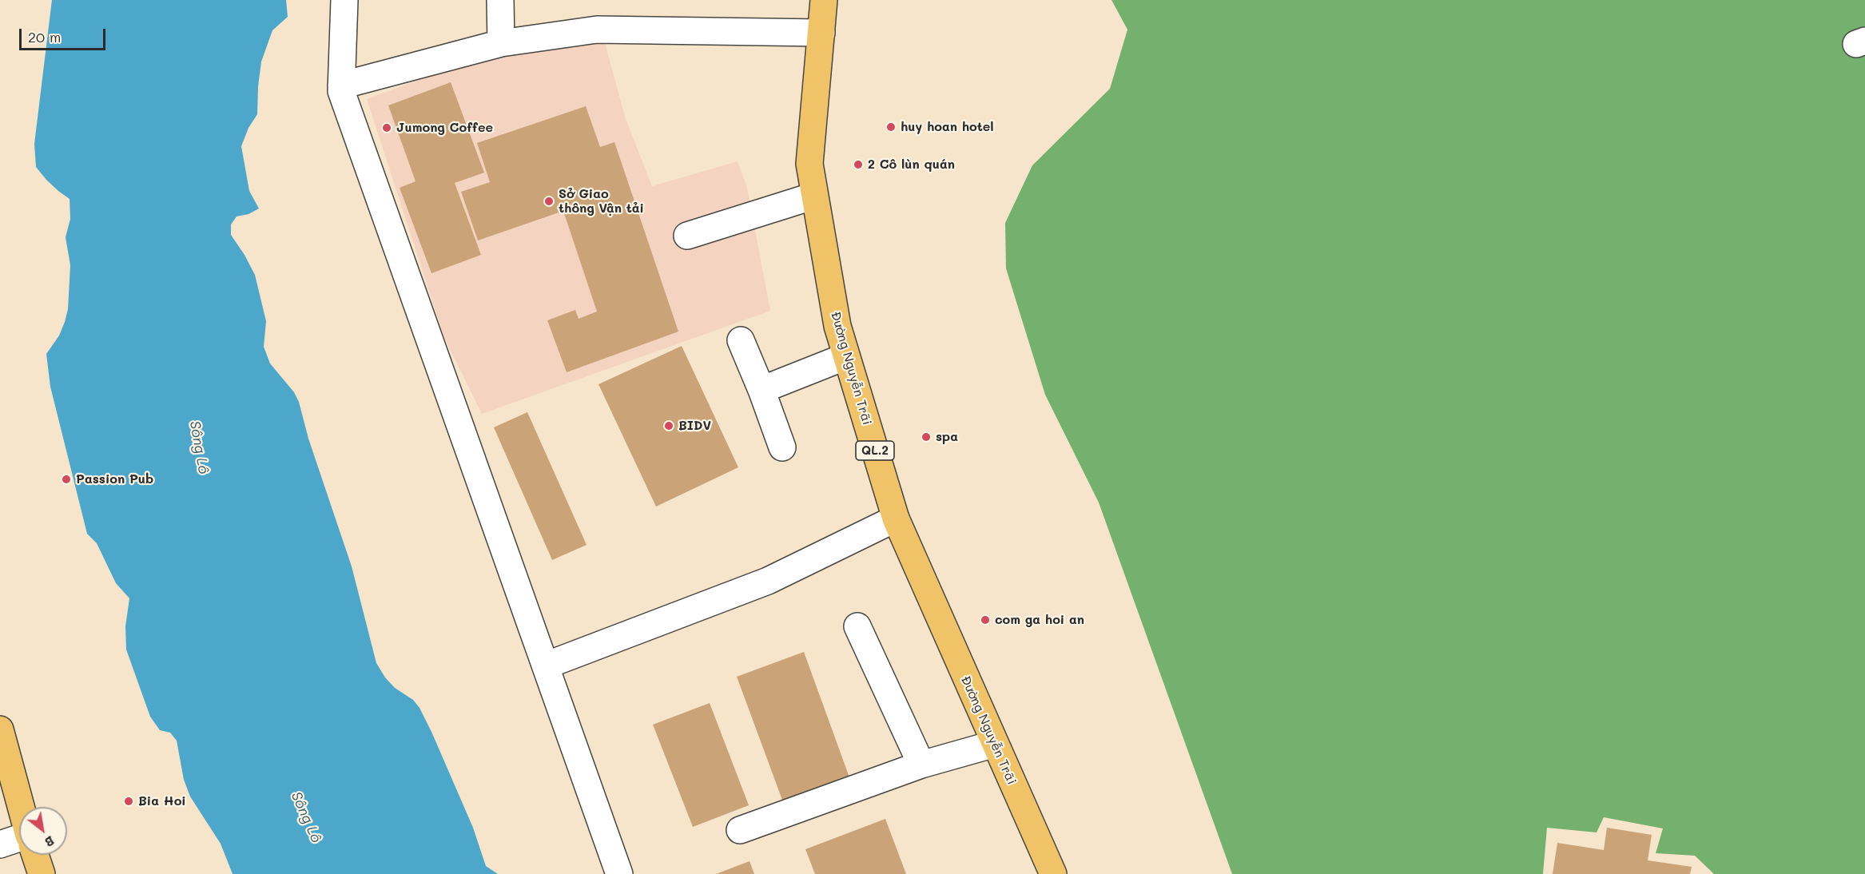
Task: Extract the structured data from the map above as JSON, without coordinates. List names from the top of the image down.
{
  "streets": {
    "main road": ["Đường Nguyễn Trãi", "QL.2"]
  },
  "water": ["Sông Lô"],
  "places": [
    "huy hoan hotel",
    "Jumong Coffee",
    "2 Cô lùn quán",
    "Sở Giao thông Vận tải",
    "BIDV",
    "spa",
    "Passion Pub",
    "com ga hoi an",
    "Bia Hoi"
  ],
  "scale_bar": "20 m",
  "north": "bottom right"
}
